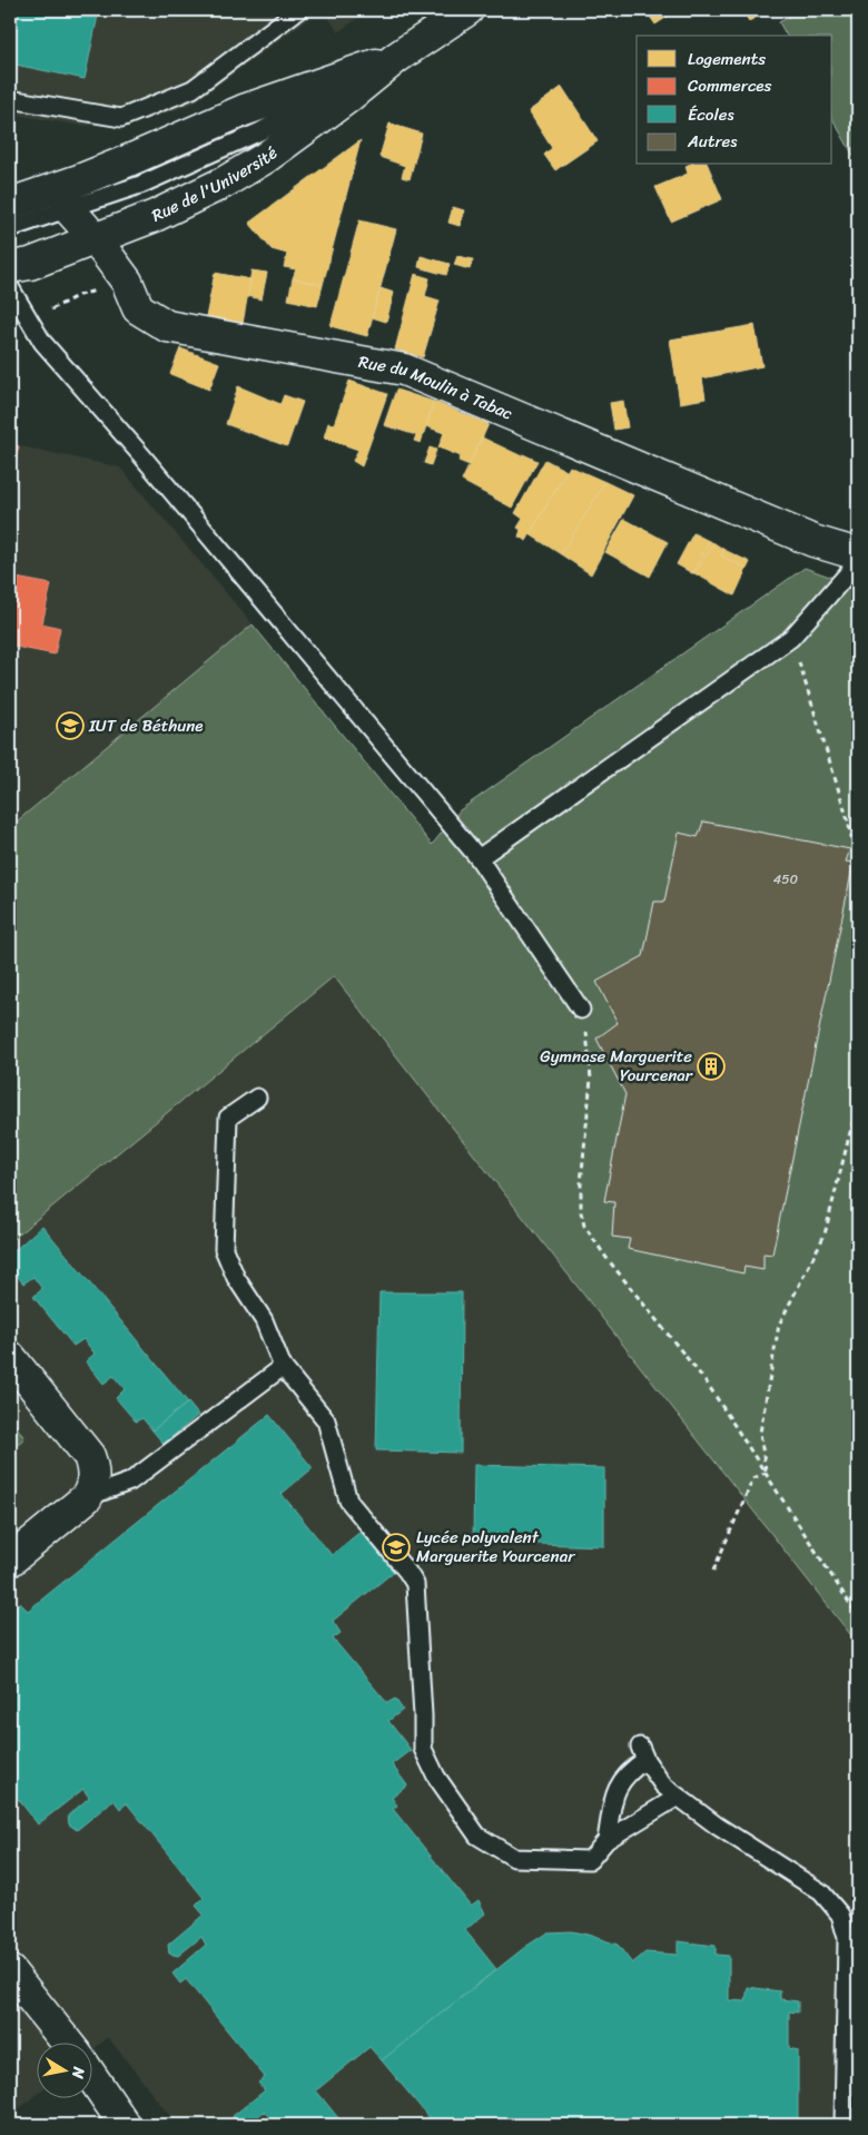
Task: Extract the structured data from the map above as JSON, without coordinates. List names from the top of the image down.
{
  "streets": {
    "street": ["Rue de l'Université", "Rue du Moulin à Tabac"]
  },
  "crossings": [
    ["Rue de l'Université", "Rue du Moulin à Tabac"]
  ],
  "places": {
    "school or university": ["IUT de Béthune", "Lycée polyvalent Marguerite Yourcenar"],
    "building": ["Gymnase Marguerite Yourcenar"]
  },
  "house_numbers": ["450"],
  "legend": [
    "Logements",
    "Commerces",
    "Écoles",
    "Autres"
  ],
  "north": "right"
}
